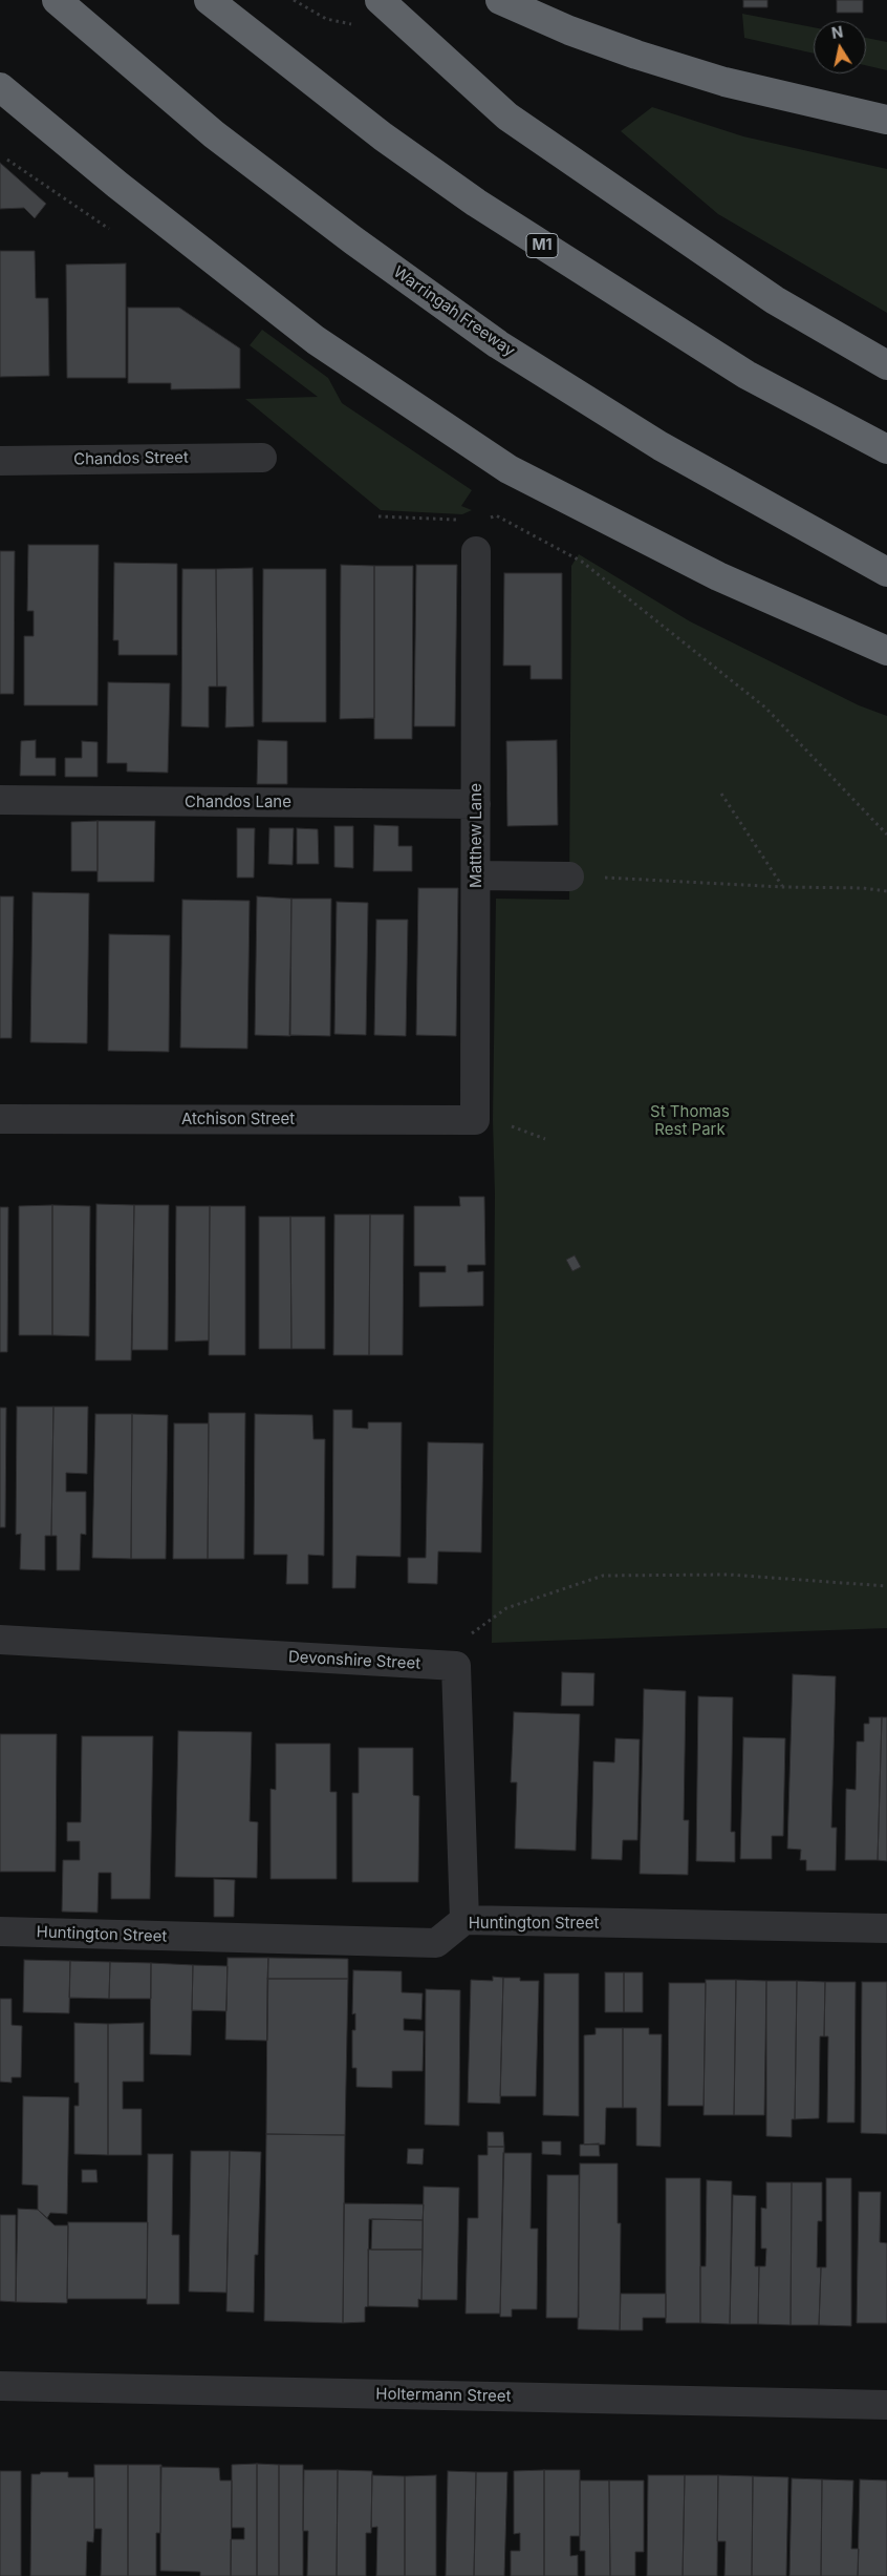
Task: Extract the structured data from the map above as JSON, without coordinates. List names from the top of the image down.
{
  "streets": {
    "highway": ["M1", "Warringah Freeway"],
    "street": [
      "Chandos Street",
      "Chandos Lane",
      "Matthew Lane",
      "Atchison Street",
      "Devonshire Street",
      "Huntington Street",
      "Holtermann Street"
    ]
  },
  "crossings": [
    ["Chandos Lane", "Matthew Lane"],
    ["Matthew Lane", "Atchison Street"]
  ],
  "parks": ["St Thomas Rest Park"],
  "north": "top"
}
